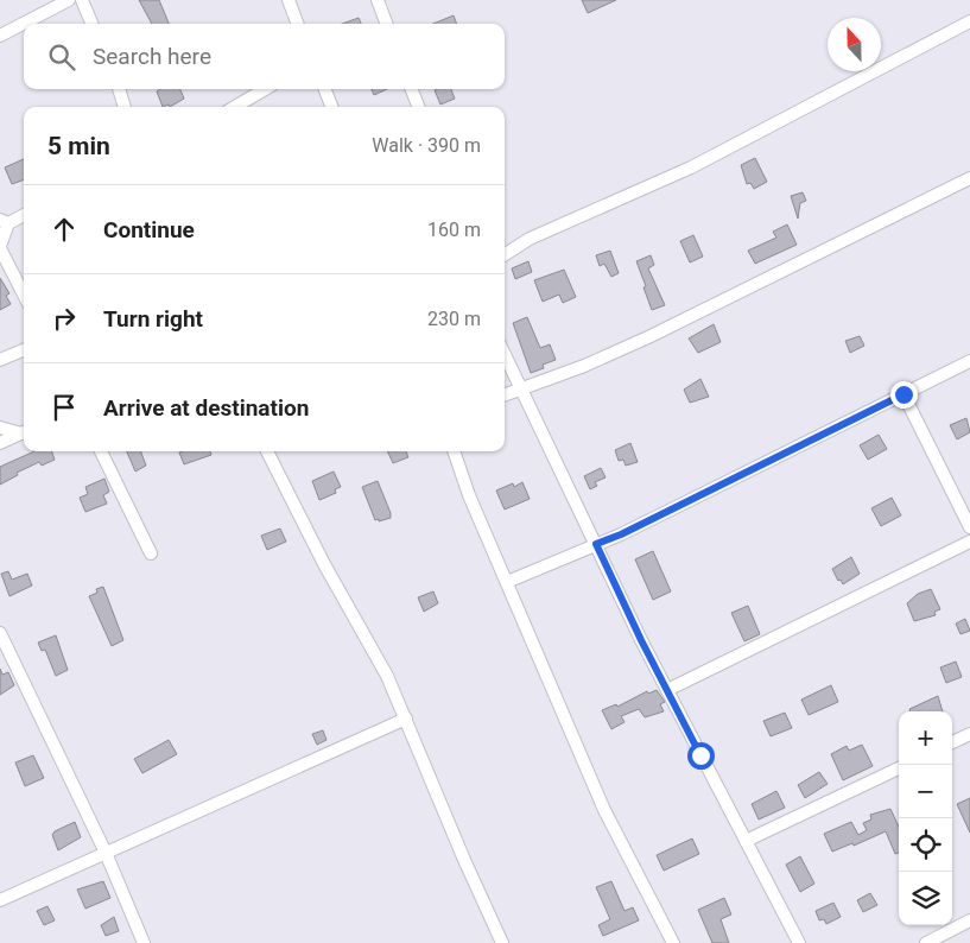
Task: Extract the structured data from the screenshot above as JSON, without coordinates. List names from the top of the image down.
{
  "north": "top",
  "page": {
    "search": "Search here",
    "heading": ["5 min", "Walk · 390 m"],
    "list": [
      ["Continue", "160 m"],
      ["Turn right", "230 m"],
      "Arrive at destination"
    ],
    "map_buttons": ["+", "−"]
  }
}
